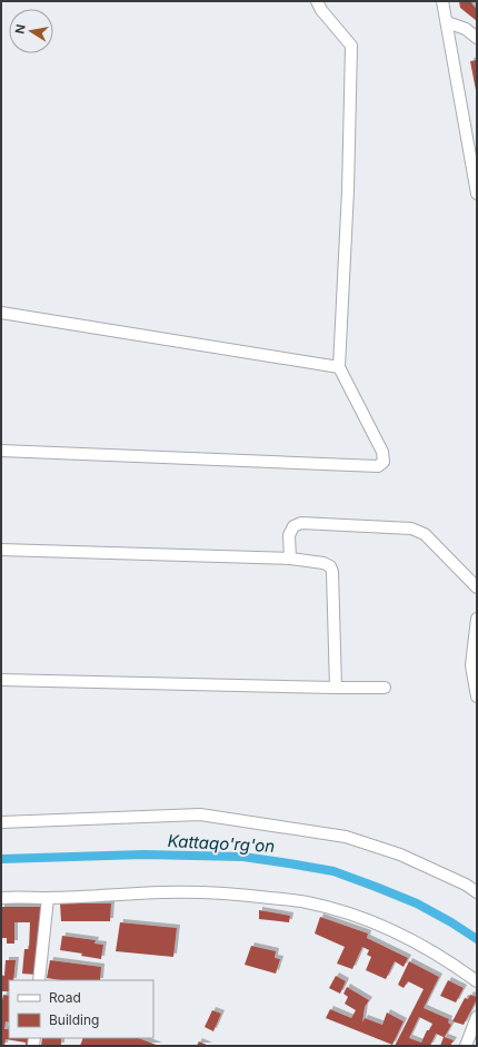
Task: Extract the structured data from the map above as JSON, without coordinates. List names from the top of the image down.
{
  "water": ["Kattaqo'rg'on"],
  "legend": ["Road", "Building"],
  "north": "left"
}
